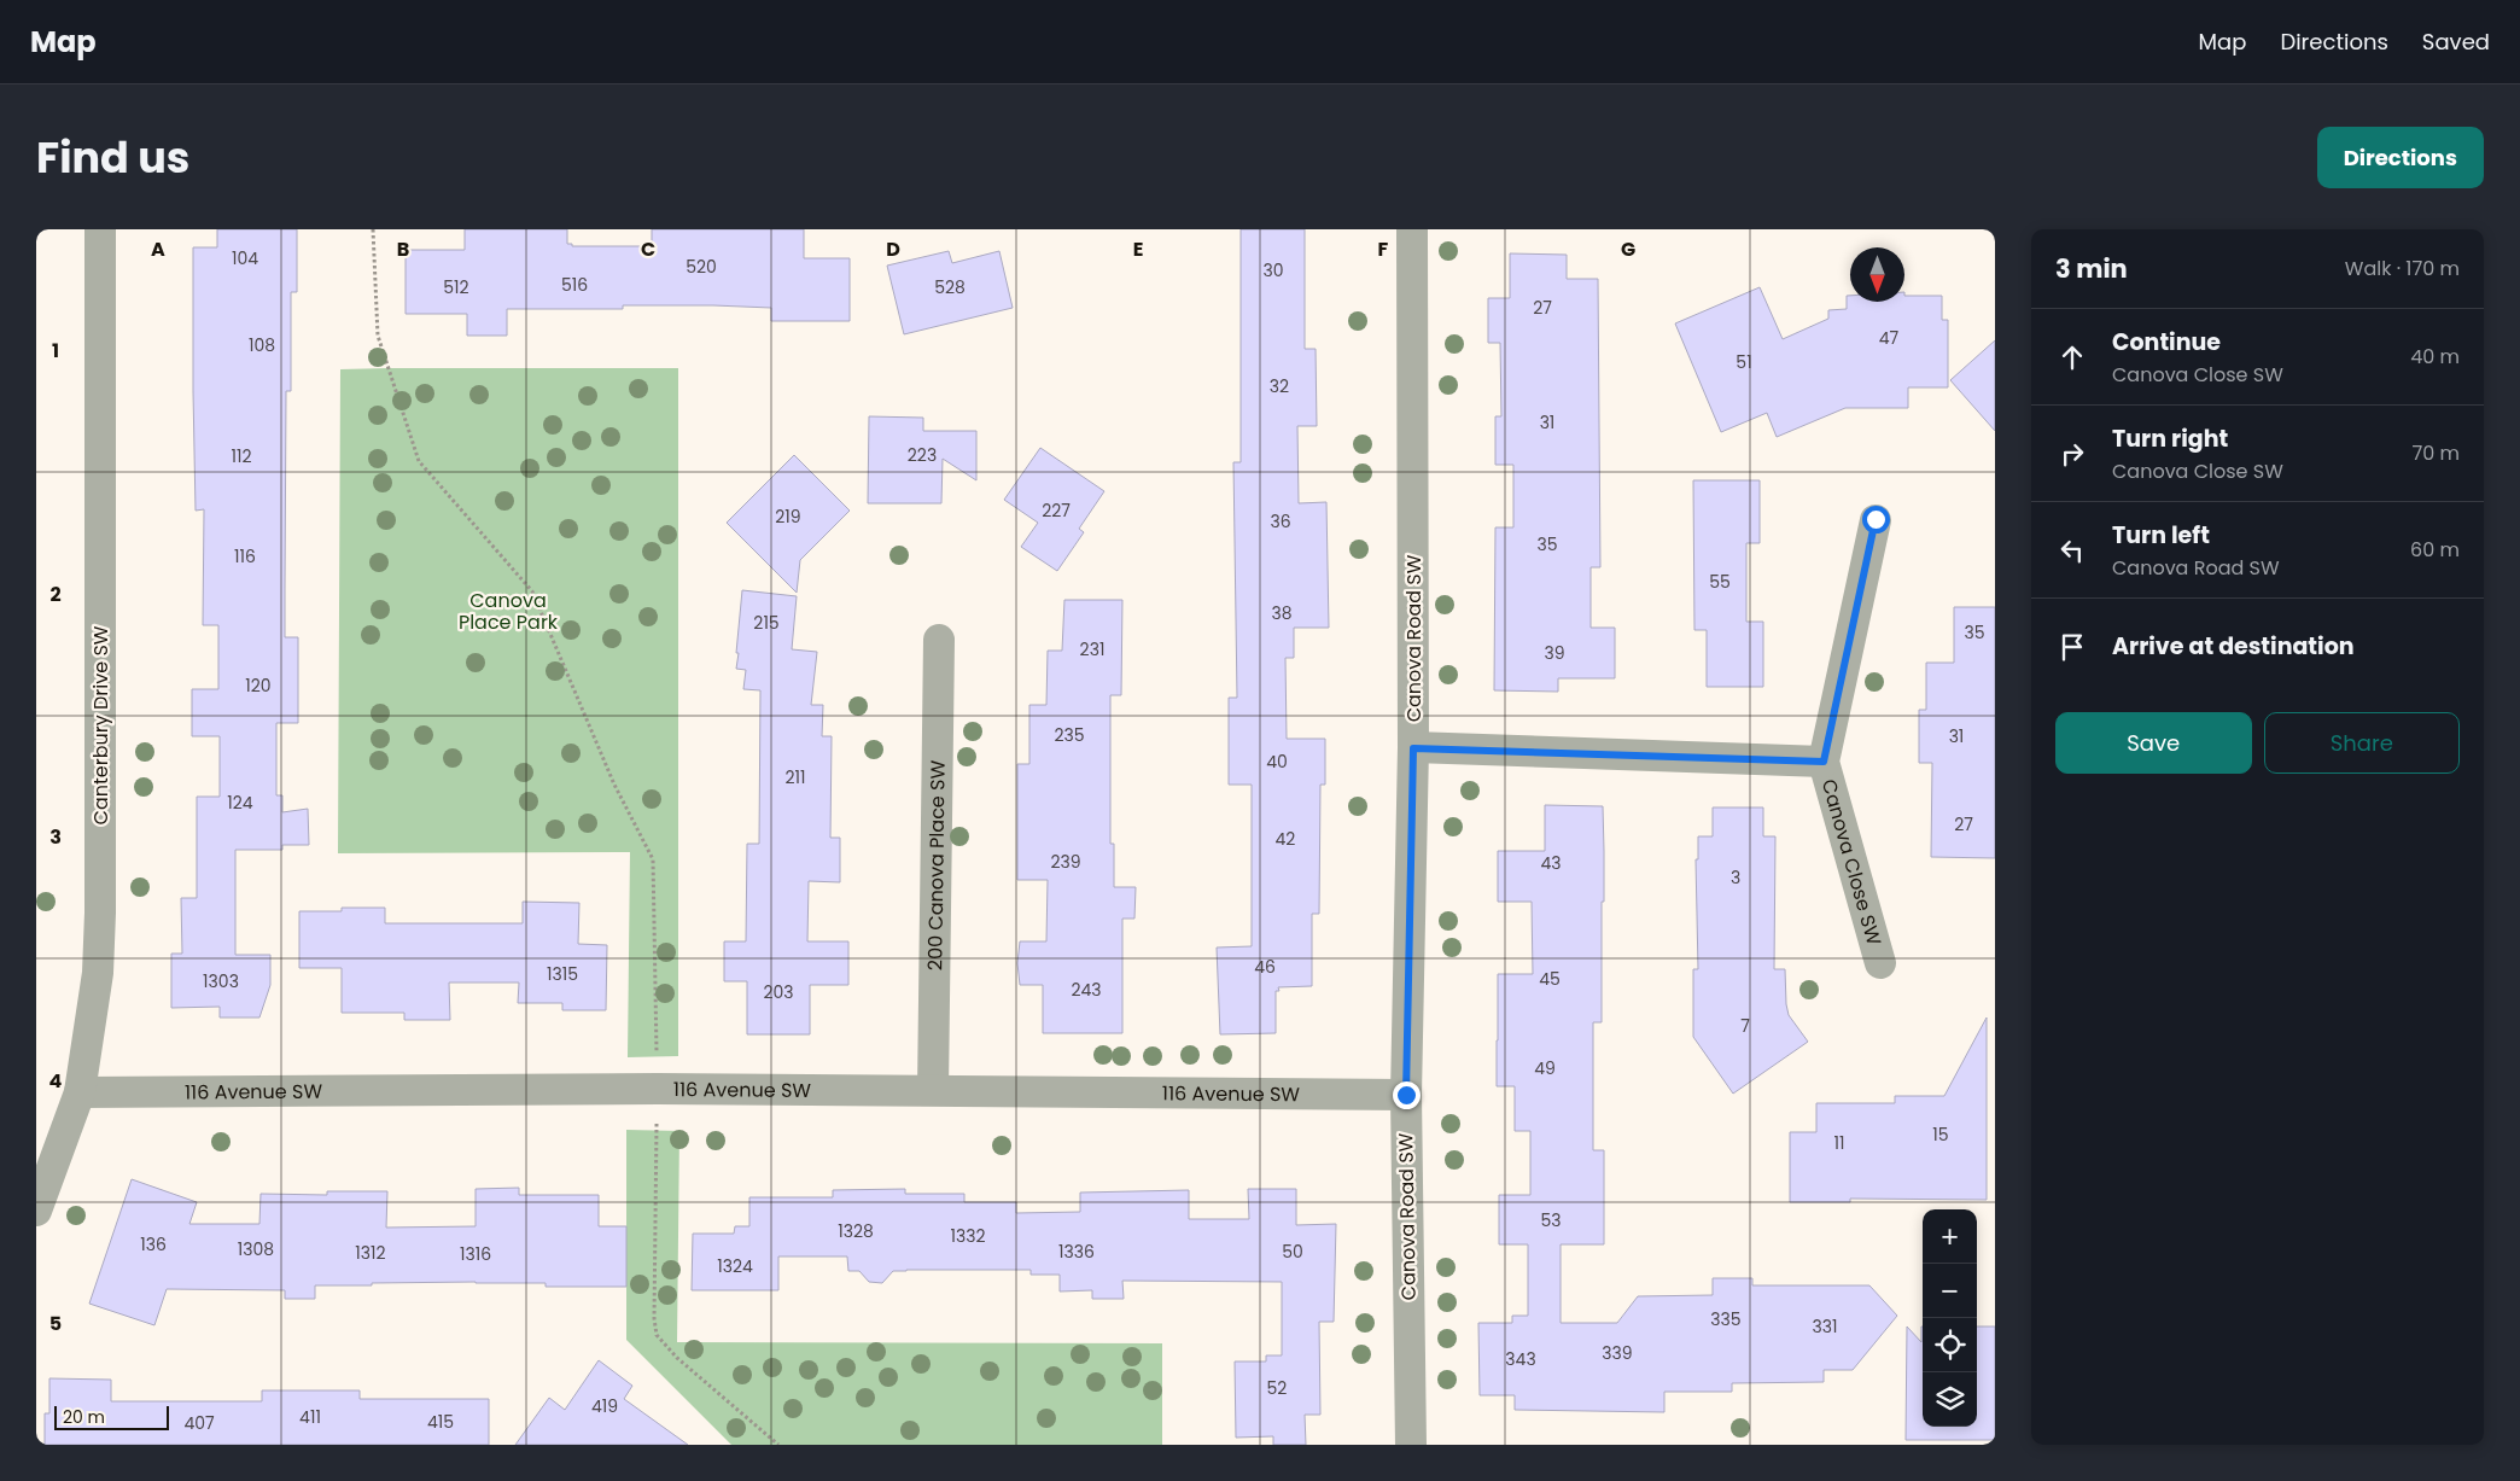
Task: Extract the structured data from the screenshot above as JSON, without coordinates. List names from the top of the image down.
{
  "streets": {
    "street": [
      "Canova Road SW",
      "Canterbury Drive SW",
      "Canova Close SW",
      "200 Canova Place SW",
      "116 Avenue SW"
    ]
  },
  "crossings": [
    ["Canova Road SW", "Canova Close SW"],
    ["Canova Road SW", "116 Avenue SW"],
    ["Canterbury Drive SW", "116 Avenue SW"],
    ["200 Canova Place SW", "116 Avenue SW"]
  ],
  "parks": ["Canova Place Park"],
  "house_numbers": [
    "104",
    "520",
    "30",
    "516",
    "512",
    "528",
    "27",
    "47",
    "108",
    "51",
    "32",
    "31",
    "223",
    "112",
    "227",
    "219",
    "36",
    "35",
    "116",
    "55",
    "38",
    "215",
    "35",
    "231",
    "39",
    "120",
    "235",
    "31",
    "40",
    "211",
    "124",
    "27",
    "42",
    "239",
    "43",
    "3",
    "46",
    "1315",
    "45",
    "1303",
    "243",
    "203",
    "7",
    "49",
    "15",
    "11",
    "53",
    "1328",
    "1332",
    "136",
    "1308",
    "1336",
    "50",
    "1312",
    "1316",
    "1324",
    "335",
    "331",
    "339",
    "343",
    "52",
    "419",
    "411",
    "415",
    "407"
  ],
  "scale_bar": "20 m",
  "north": "bottom",
  "page": {
    "header": "Map",
    "nav": ["Map", "Directions", "Saved"],
    "title": "Find us",
    "buttons": [
      "Directions",
      ["Save", "Share"]
    ],
    "heading": ["3 min", "Walk · 170 m"],
    "list": [
      ["Continue", "Canova Close SW", "40 m"],
      ["Turn right", "Canova Close SW", "70 m"],
      ["Turn left", "Canova Road SW", "60 m"],
      "Arrive at destination"
    ],
    "map_buttons": ["+", "−"],
    "scale": "20 m"
  },
  "grid": {
    "columns": [
      "A",
      "B",
      "C",
      "D",
      "E",
      "F",
      "G"
    ],
    "rows": [
      "1",
      "2",
      "3",
      "4",
      "5"
    ]
  }
}
